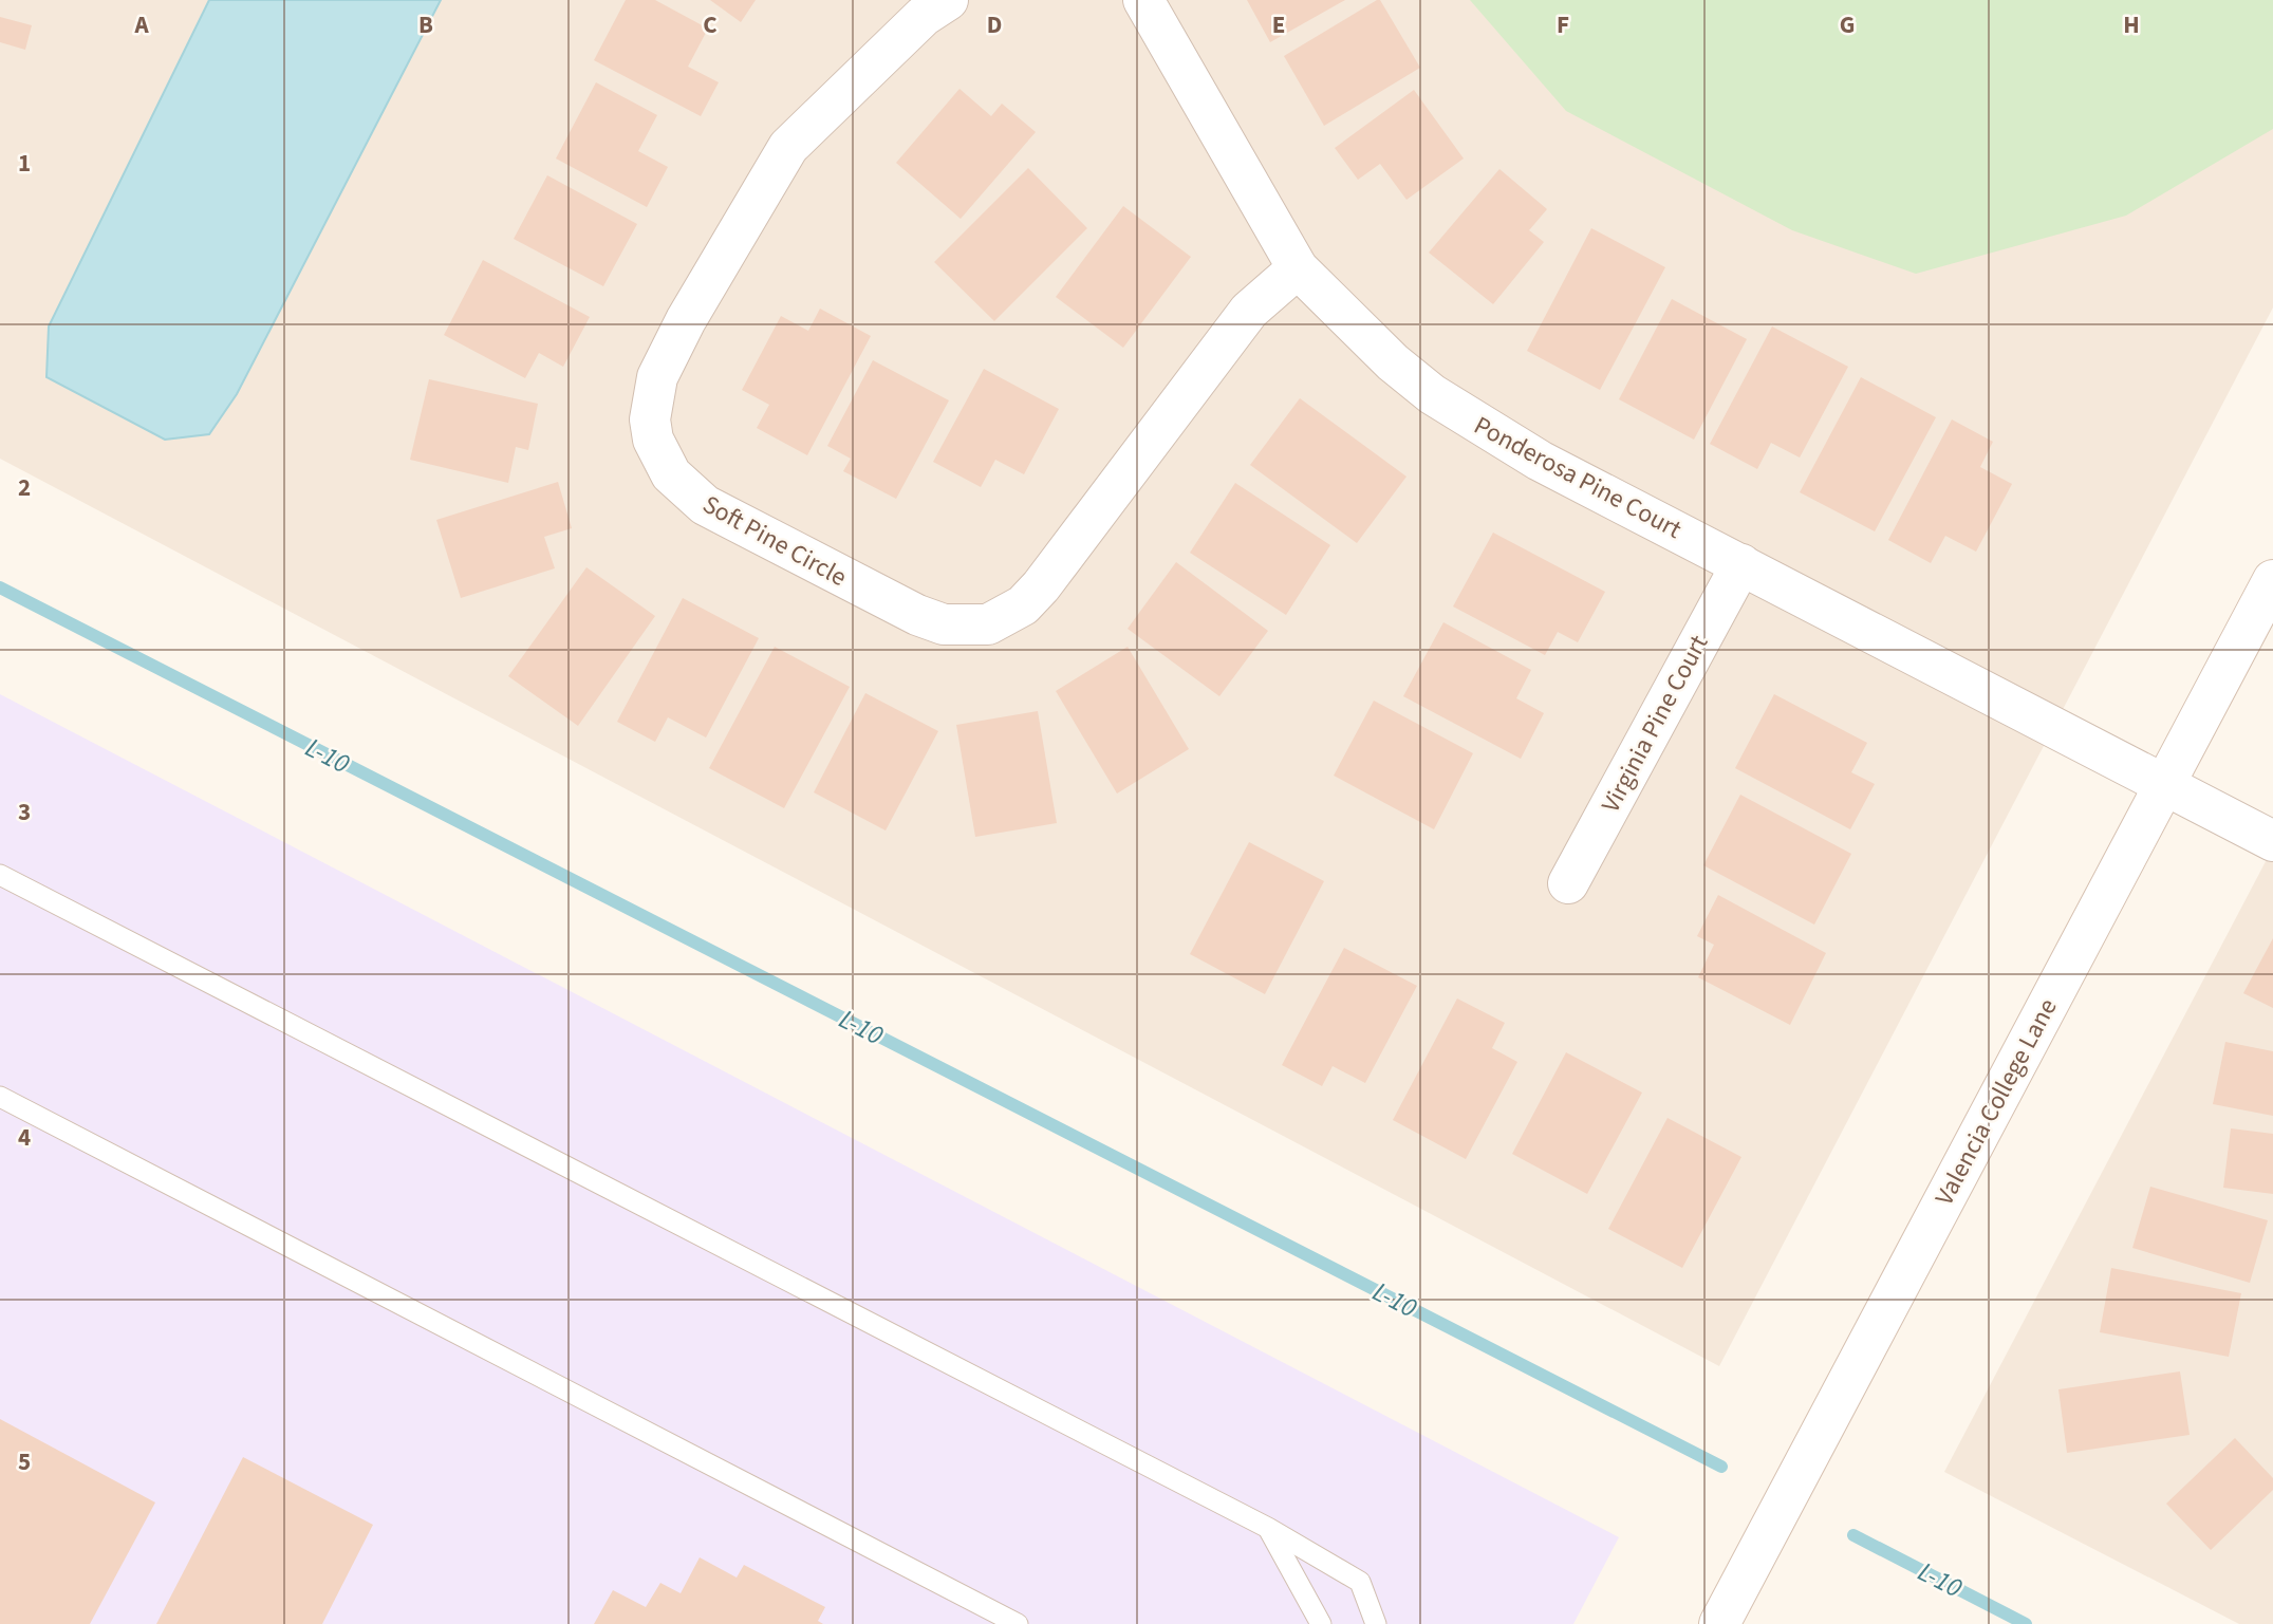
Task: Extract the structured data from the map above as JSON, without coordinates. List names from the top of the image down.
{
  "streets": {
    "street": [
      "Ponderosa Pine Court",
      "Soft Pine Circle",
      "Virginia Pine Court",
      "Valencia College Lane"
    ]
  },
  "crossings": [
    ["Ponderosa Pine Court", "Soft Pine Circle"],
    ["Ponderosa Pine Court", "Virginia Pine Court"],
    ["Ponderosa Pine Court", "Valencia College Lane"]
  ],
  "water": ["L-10"],
  "grid": {
    "columns": [
      "A",
      "B",
      "C",
      "D",
      "E",
      "F",
      "G",
      "H"
    ],
    "rows": [
      "1",
      "2",
      "3",
      "4",
      "5"
    ]
  }
}
